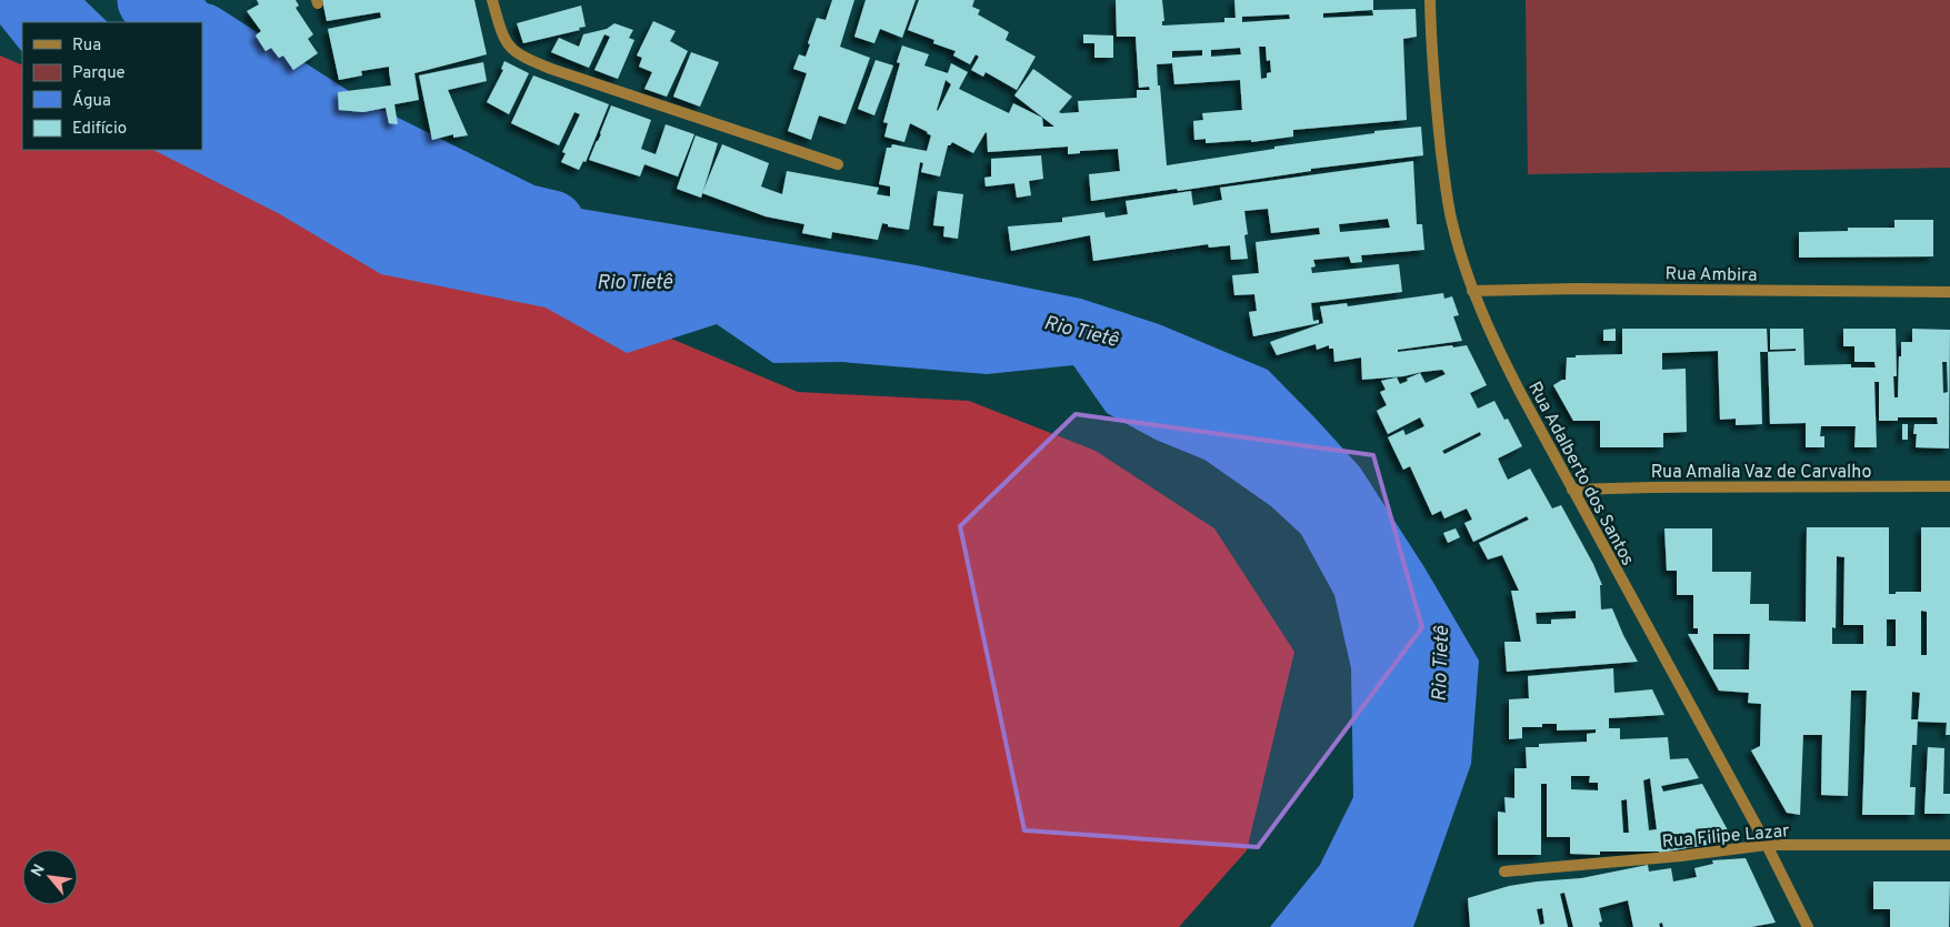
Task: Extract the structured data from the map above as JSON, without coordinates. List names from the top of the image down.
{
  "streets": {
    "street": [
      "Rua Ambira",
      "Rua Amalia Vaz de Carvalho",
      "Rua Adalberto dos Santos",
      "Rua Filipe Lazar"
    ]
  },
  "crossings": [
    ["Rua Ambira", "Rua Adalberto dos Santos"],
    ["Rua Amalia Vaz de Carvalho", "Rua Adalberto dos Santos"],
    ["Rua Adalberto dos Santos", "Rua Filipe Lazar"]
  ],
  "water": ["Rio Tietê"],
  "legend": [
    "Rua",
    "Parque",
    "Água",
    "Edifício"
  ],
  "north": "top left"
}
